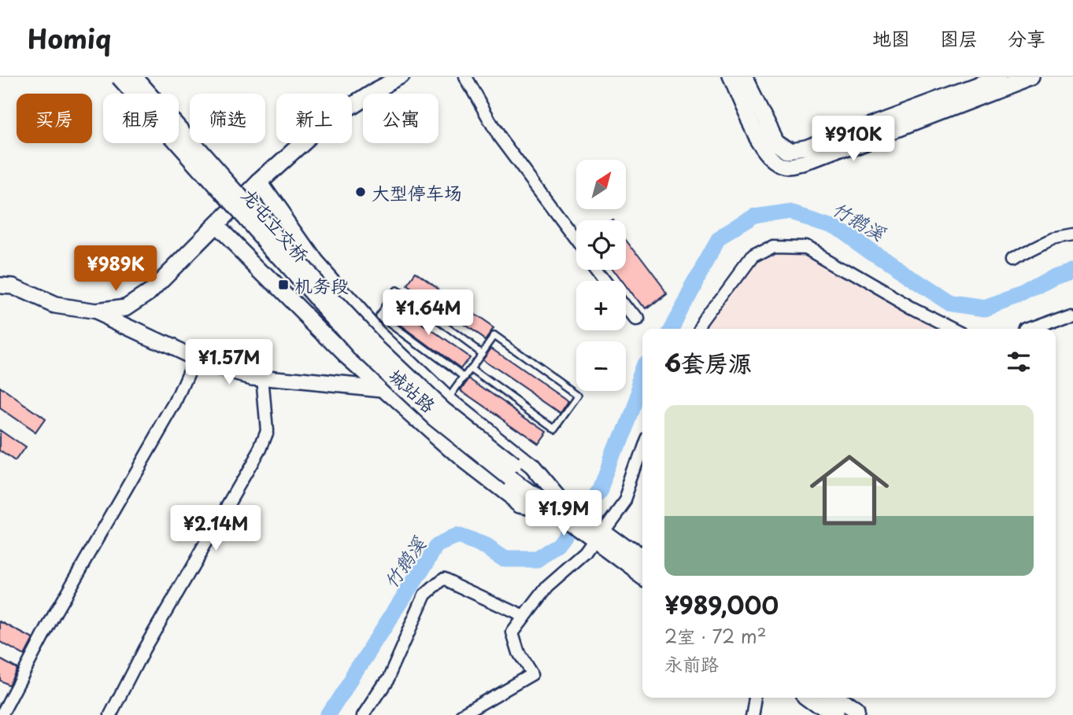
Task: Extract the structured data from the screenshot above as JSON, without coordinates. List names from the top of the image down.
{
  "streets": {
    "main road": ["龙屯立交桥", "城站路"]
  },
  "crossings": [
    ["龙屯立交桥", "城站路"]
  ],
  "water": ["竹鹅溪"],
  "places": {
    "other": ["大型停车场"],
    "transit": ["机务段"]
  },
  "north": "top right",
  "page": {
    "header": "Homiq",
    "nav": ["地图", "图层", "分享"],
    "chip": [
      "买房",
      "租房",
      "筛选",
      "新上",
      "公寓"
    ],
    "price": [
      "¥910K",
      "¥989K",
      "¥1.64M",
      "¥1.57M",
      "¥1.9M",
      "¥2.14M"
    ],
    "map_buttons": ["+", "−"],
    "heading": "6套房源",
    "list": [
      {
        "name": "¥989,000",
        "note": "2室 · 72 m² · 永前路"
      }
    ]
  }
}
